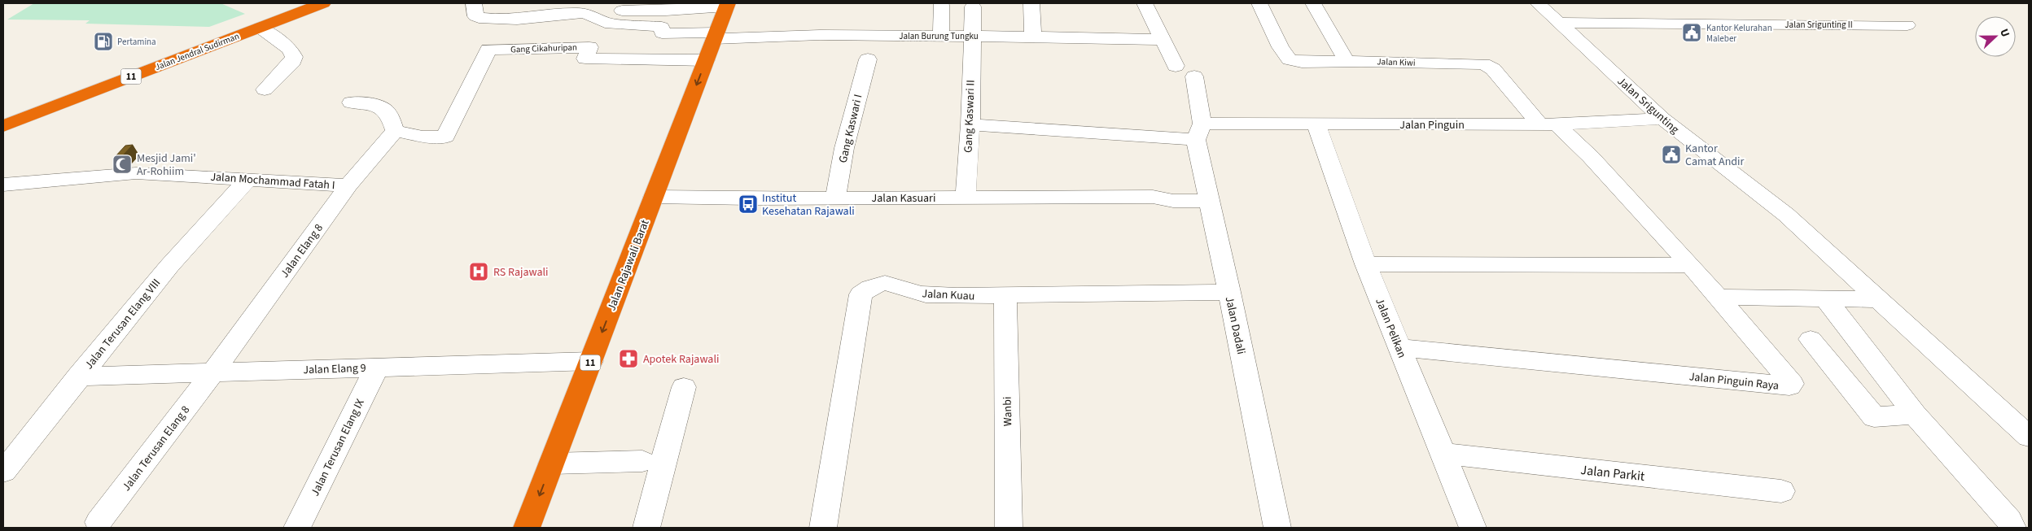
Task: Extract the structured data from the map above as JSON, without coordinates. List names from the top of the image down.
{
  "streets": {
    "highway": ["Jalan Jendral Sudirman", "11", "Jalan Rajawali Barat"],
    "street": [
      "Jalan Srigunting II",
      "Jalan Burung Tungku",
      "Gang Cikahuripan",
      "Jalan Kiwi",
      "Jalan Srigunting",
      "Gang Kaswari II",
      "Jalan Pinguin",
      "Gang Kaswari I",
      "Jalan Mochammad Fatah I",
      "Jalan Kasuari",
      "Jalan Elang 8",
      "Jalan Kuau",
      "Jalan Terusan Elang VIII",
      "Jalan Dadali",
      "Jalan Pelikan",
      "Jalan Elang 9",
      "Jalan Pinguin Raya",
      "Wanbi",
      "Jalan Terusan Elang IX",
      "Jalan Terusan Elang 8",
      "Jalan Parkit"
    ]
  },
  "crossings": [
    ["Jalan Srigunting II", "Jalan Srigunting"],
    ["Jalan Burung Tungku", "Gang Kaswari II"],
    ["Jalan Burung Tungku", "Jalan Rajawali Barat"],
    ["Gang Cikahuripan", "Jalan Elang 8"],
    ["Gang Cikahuripan", "Jalan Rajawali Barat"],
    ["Jalan Kiwi", "Jalan Pinguin"],
    ["Jalan Kiwi", "Jalan Pinguin Raya"],
    ["Jalan Srigunting", "Jalan Pinguin"],
    ["Gang Kaswari II", "Jalan Pinguin"],
    ["Gang Kaswari II", "Jalan Kasuari"],
    ["Jalan Pinguin", "Jalan Dadali"],
    ["Jalan Pinguin", "Jalan Pelikan"],
    ["Jalan Pinguin", "Jalan Pinguin Raya"],
    ["Gang Kaswari I", "Jalan Kasuari"],
    ["Jalan Mochammad Fatah I", "Jalan Elang 8"],
    ["Jalan Mochammad Fatah I", "Jalan Terusan Elang VIII"],
    ["Jalan Kasuari", "Jalan Rajawali Barat"],
    ["Jalan Kasuari", "Jalan Dadali"],
    ["Jalan Elang 8", "Jalan Elang 9"],
    ["Jalan Elang 8", "Jalan Terusan Elang 8"],
    ["Jalan Rajawali Barat", "Jalan Elang 9"],
    ["Jalan Kuau", "Jalan Dadali"],
    ["Jalan Kuau", "Wanbi"],
    ["Jalan Terusan Elang VIII", "Jalan Elang 9"],
    ["Jalan Pelikan", "Jalan Pinguin Raya"],
    ["Jalan Pelikan", "Jalan Parkit"],
    ["Jalan Elang 9", "Jalan Terusan Elang IX"],
    ["Jalan Elang 9", "Jalan Terusan Elang 8"]
  ],
  "one_way": ["Jalan Rajawali Barat"],
  "places": {
    "public building": ["Kantor Kelurahan Maleber", "Kantor Camat Andir"],
    "fuel station": ["Pertamina"],
    "mosque": ["Mesjid Jami' Ar-Rohiim"],
    "bus stop": ["Institut Kesehatan Rajawali"],
    "hospital": ["RS Rajawali"],
    "pharmacy": ["Apotek Rajawali"]
  },
  "north": "right"
}
